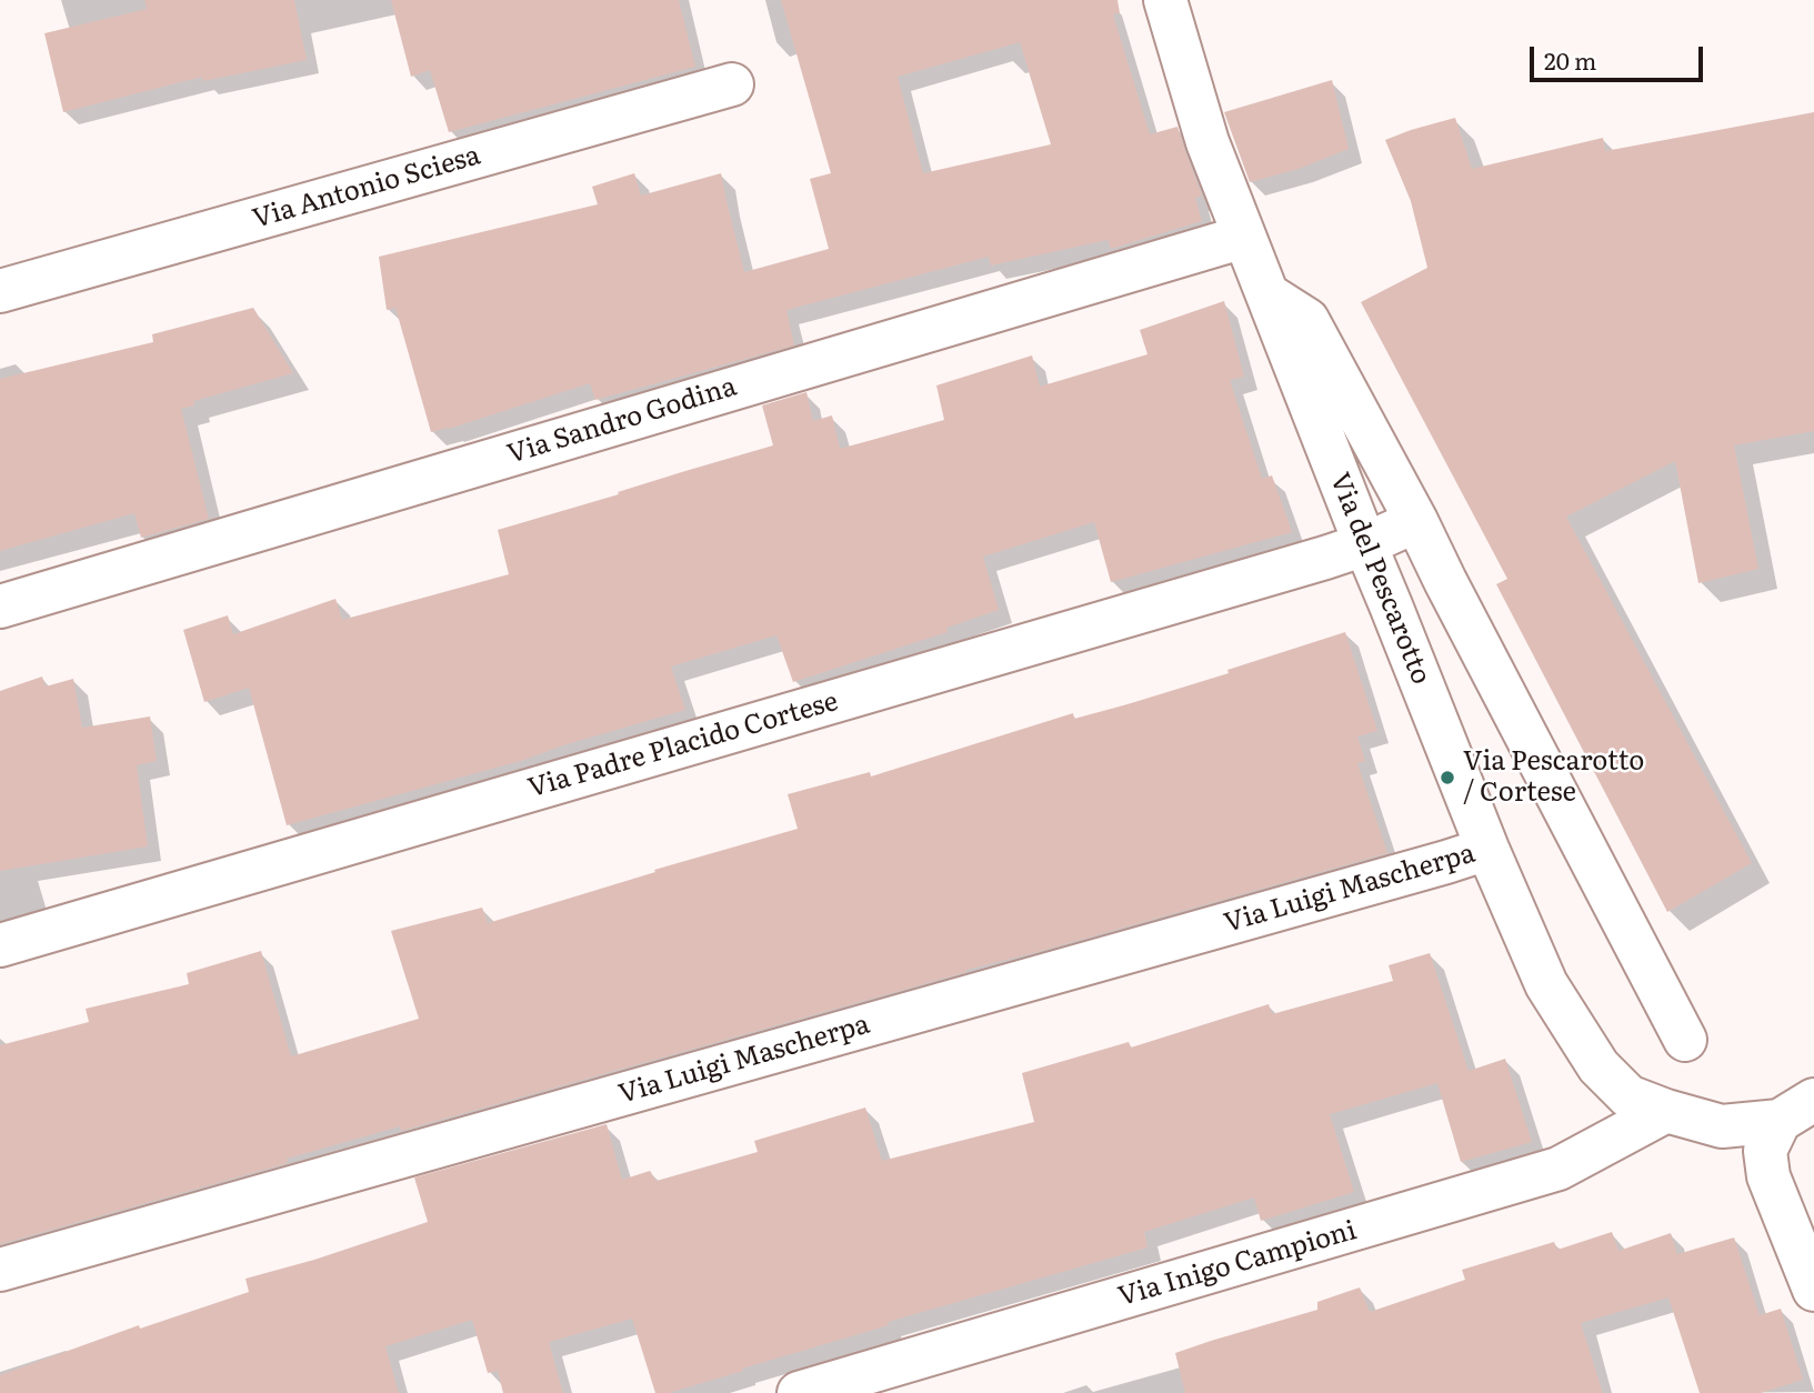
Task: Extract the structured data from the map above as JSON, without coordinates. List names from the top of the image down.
{
  "streets": {
    "street": [
      "Via Antonio Sciesa",
      "Via Sandro Godina",
      "Via del Pescarotto",
      "Via Padre Placido Cortese",
      "Via Luigi Mascherpa",
      "Via Inigo Campioni"
    ]
  },
  "crossings": [
    ["Via Sandro Godina", "Via del Pescarotto"],
    ["Via del Pescarotto", "Via Padre Placido Cortese"],
    ["Via del Pescarotto", "Via Luigi Mascherpa"],
    ["Via del Pescarotto", "Via Inigo Campioni"]
  ],
  "places": ["Via Pescarotto / Cortese"],
  "scale_bar": "20 m"
}
